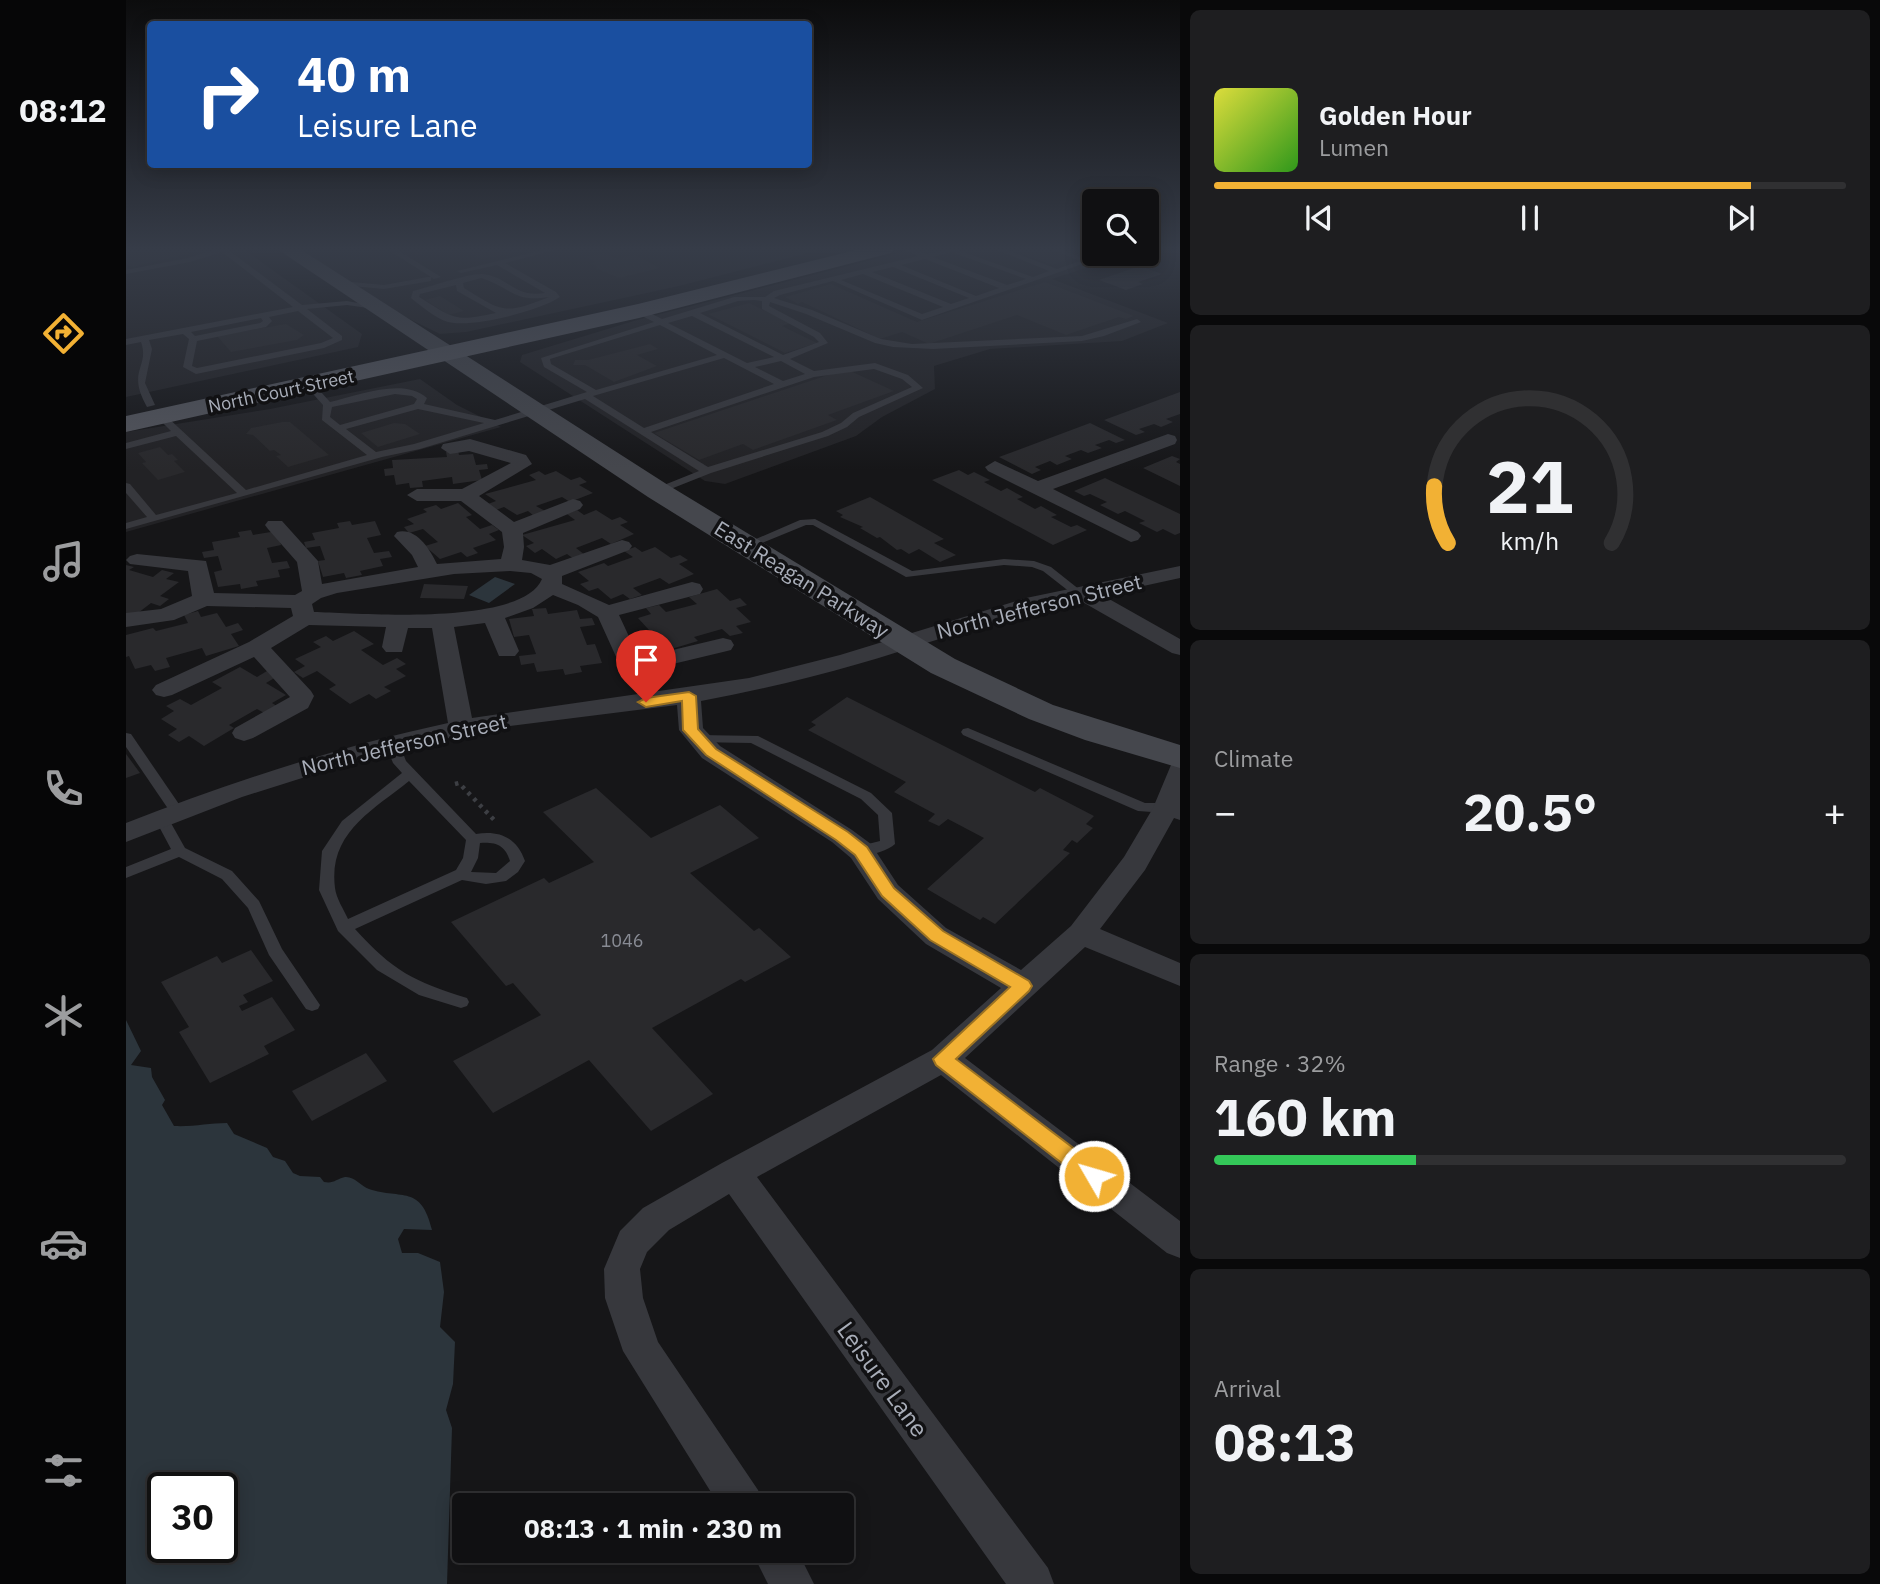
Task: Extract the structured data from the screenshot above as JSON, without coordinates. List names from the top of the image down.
{
  "streets": {
    "main road": ["North Court Street"],
    "street": ["East Reagan Parkway", "North Jefferson Street", "Leisure Lane"]
  },
  "crossings": [
    ["North Court Street", "East Reagan Parkway"],
    ["East Reagan Parkway", "North Jefferson Street"]
  ],
  "house_numbers": ["1046"],
  "page": {
    "tabs": "08:12",
    "turn": ["40 m", "Leisure Lane"],
    "song": ["Golden Hour", "Lumen"],
    "tile": [
      "Climate",
      ["Range · 32%", "160 km"],
      ["Arrival", "08:13"]
    ],
    "heat": ["−", "20.5°", "+"],
    "limit": "30",
    "trip": "08:13 · 1 min · 230 m",
    "gauge": ["21", "km/h"]
  }
}
